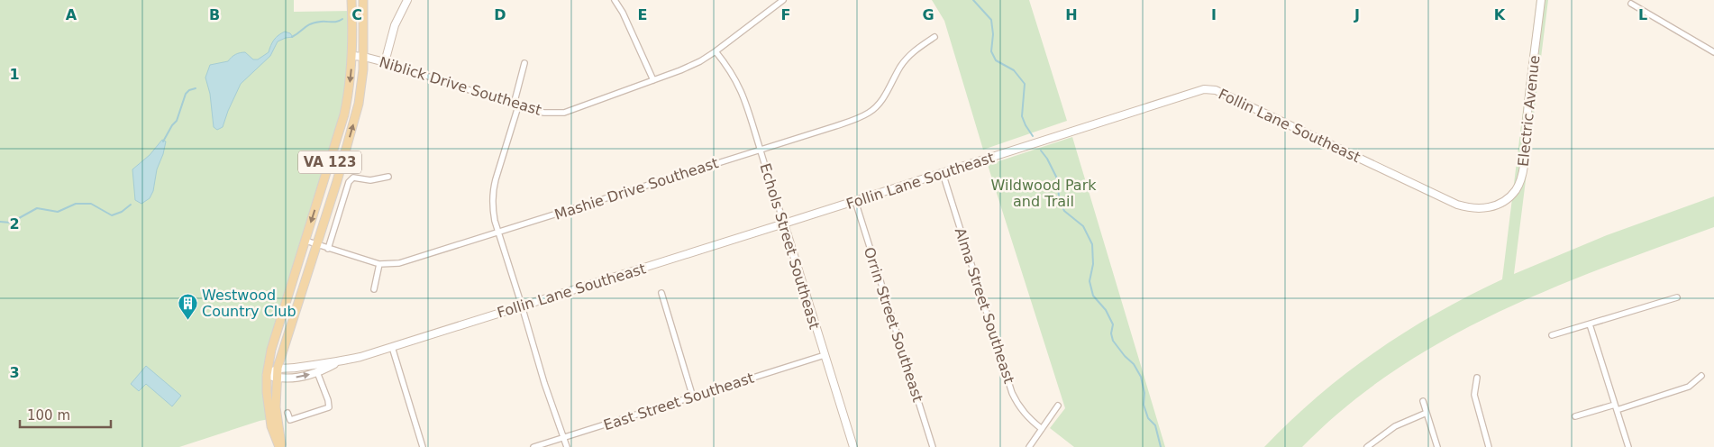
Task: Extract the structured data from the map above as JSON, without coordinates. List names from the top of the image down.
{
  "streets": {
    "main road": ["VA 123"],
    "street": [
      "Niblick Drive Southeast",
      "Electric Avenue",
      "Follin Lane Southeast",
      "Mashie Drive Southeast",
      "Echols Street Southeast",
      "Alma Street Southeast",
      "Orrin Street Southeast",
      "East Street Southeast"
    ]
  },
  "crossings": [
    ["Niblick Drive Southeast", "VA 123"],
    ["Niblick Drive Southeast", "Echols Street Southeast"],
    ["Electric Avenue", "Follin Lane Southeast"],
    ["Follin Lane Southeast", "VA 123"],
    ["Follin Lane Southeast", "Echols Street Southeast"],
    ["Follin Lane Southeast", "Alma Street Southeast"],
    ["Follin Lane Southeast", "Orrin Street Southeast"],
    ["VA 123", "Mashie Drive Southeast"],
    ["Mashie Drive Southeast", "Echols Street Southeast"],
    ["Echols Street Southeast", "East Street Southeast"]
  ],
  "parks": ["Wildwood Park and Trail"],
  "places": {
    "building": ["Westwood Country Club"]
  },
  "scale_bar": "100 m",
  "grid": {
    "columns": [
      "A",
      "B",
      "C",
      "D",
      "E",
      "F",
      "G",
      "H",
      "I",
      "J",
      "K",
      "L"
    ],
    "rows": ["1", "2", "3"]
  }
}
